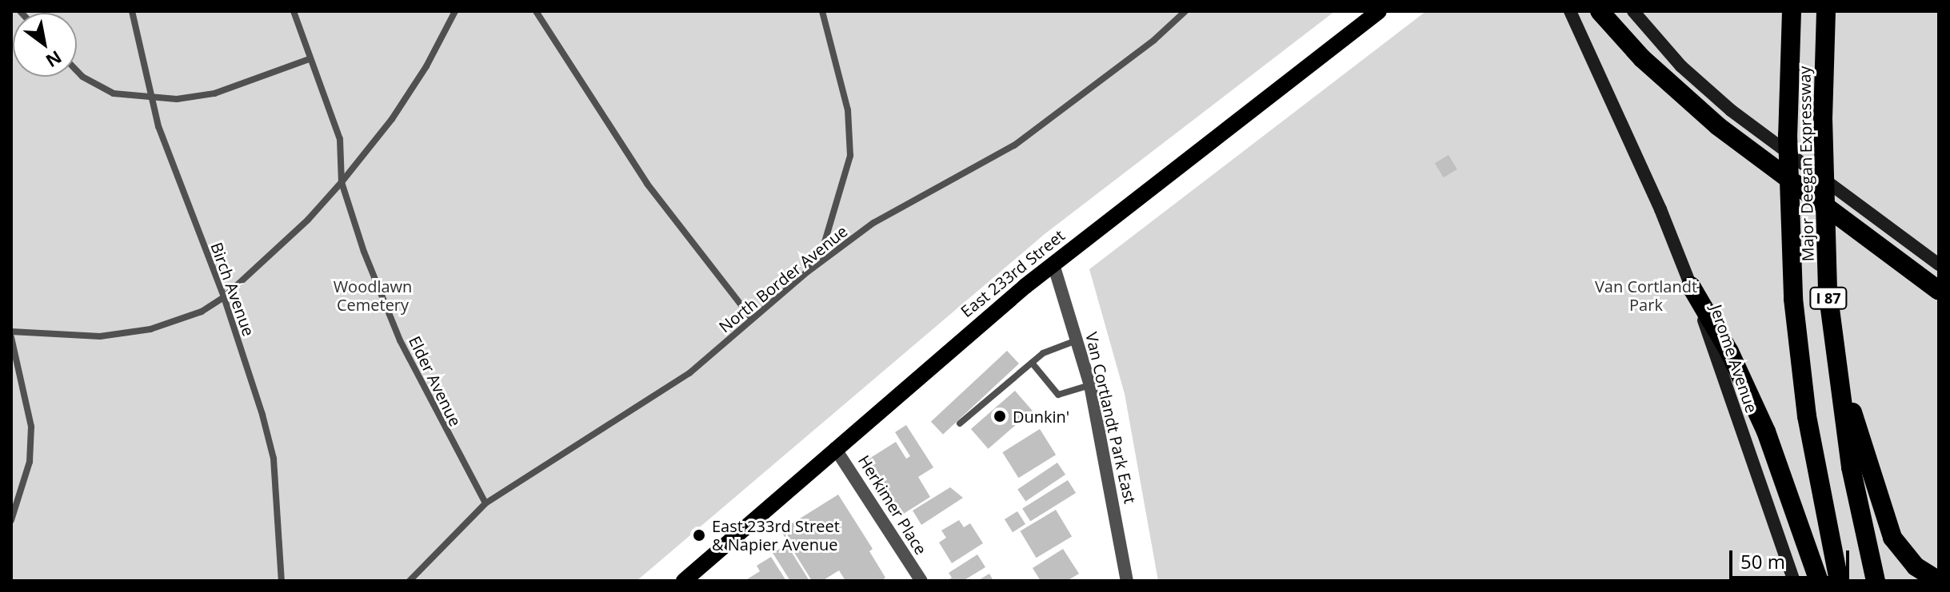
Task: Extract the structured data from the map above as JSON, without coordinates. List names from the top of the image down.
{
  "streets": {
    "highway": ["Major Deegan Expressway", "I 87"],
    "main road": ["East 233rd Street", "Jerome Avenue"],
    "street": ["Van Cortlandt Park East", "Herkimer Place"],
    "lane": ["North Border Avenue", "Birch Avenue", "Elder Avenue"]
  },
  "crossings": [
    ["East 233rd Street", "Van Cortlandt Park East"],
    ["East 233rd Street", "Herkimer Place"],
    ["North Border Avenue", "Elder Avenue"]
  ],
  "parks": ["Woodlawn Cemetery", "Van Cortlandt Park"],
  "places": ["Dunkin'", "East 233rd Street & Napier Avenue"],
  "scale_bar": "50 m",
  "north": "bottom right"
}
